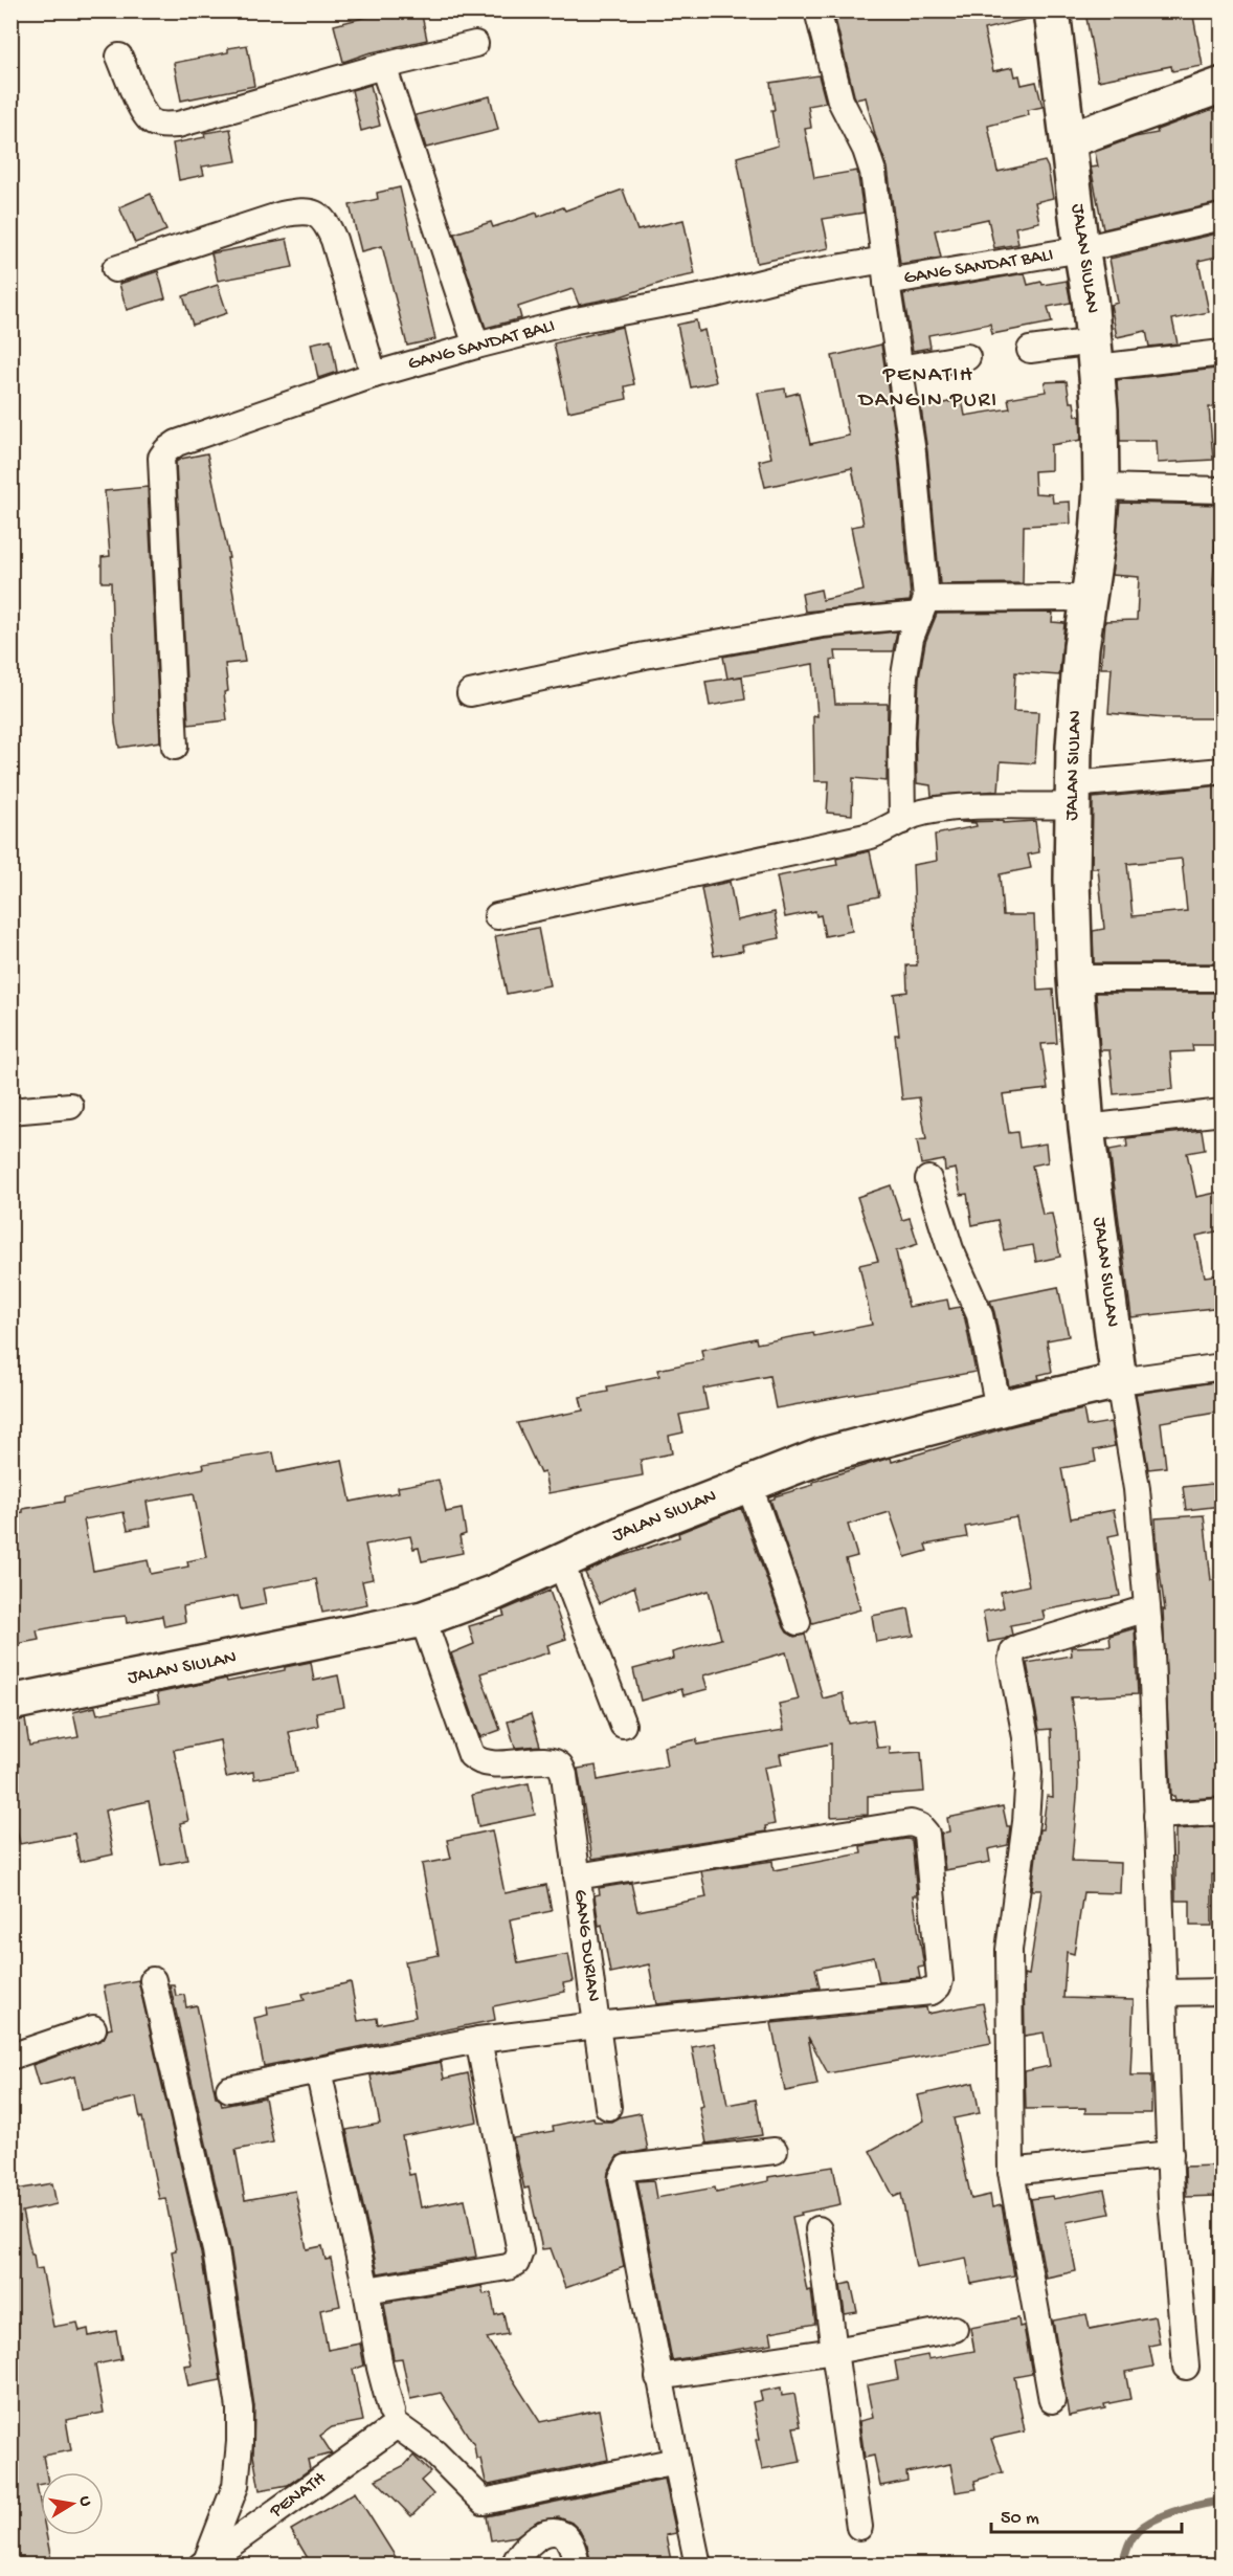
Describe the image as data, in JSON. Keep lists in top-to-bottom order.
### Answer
{
  "streets": {
    "street": [
      "JALAN SIULAN",
      "GANG SANDAT BALI",
      "GANG DURIAN",
      "PENATH"
    ]
  },
  "crossings": [
    ["JALAN SIULAN", "GANG SANDAT BALI"],
    ["JALAN SIULAN", "GANG DURIAN"]
  ],
  "districts": ["PENATIH DANGIN PURI"],
  "scale_bar": "50 m",
  "north": "right"
}
